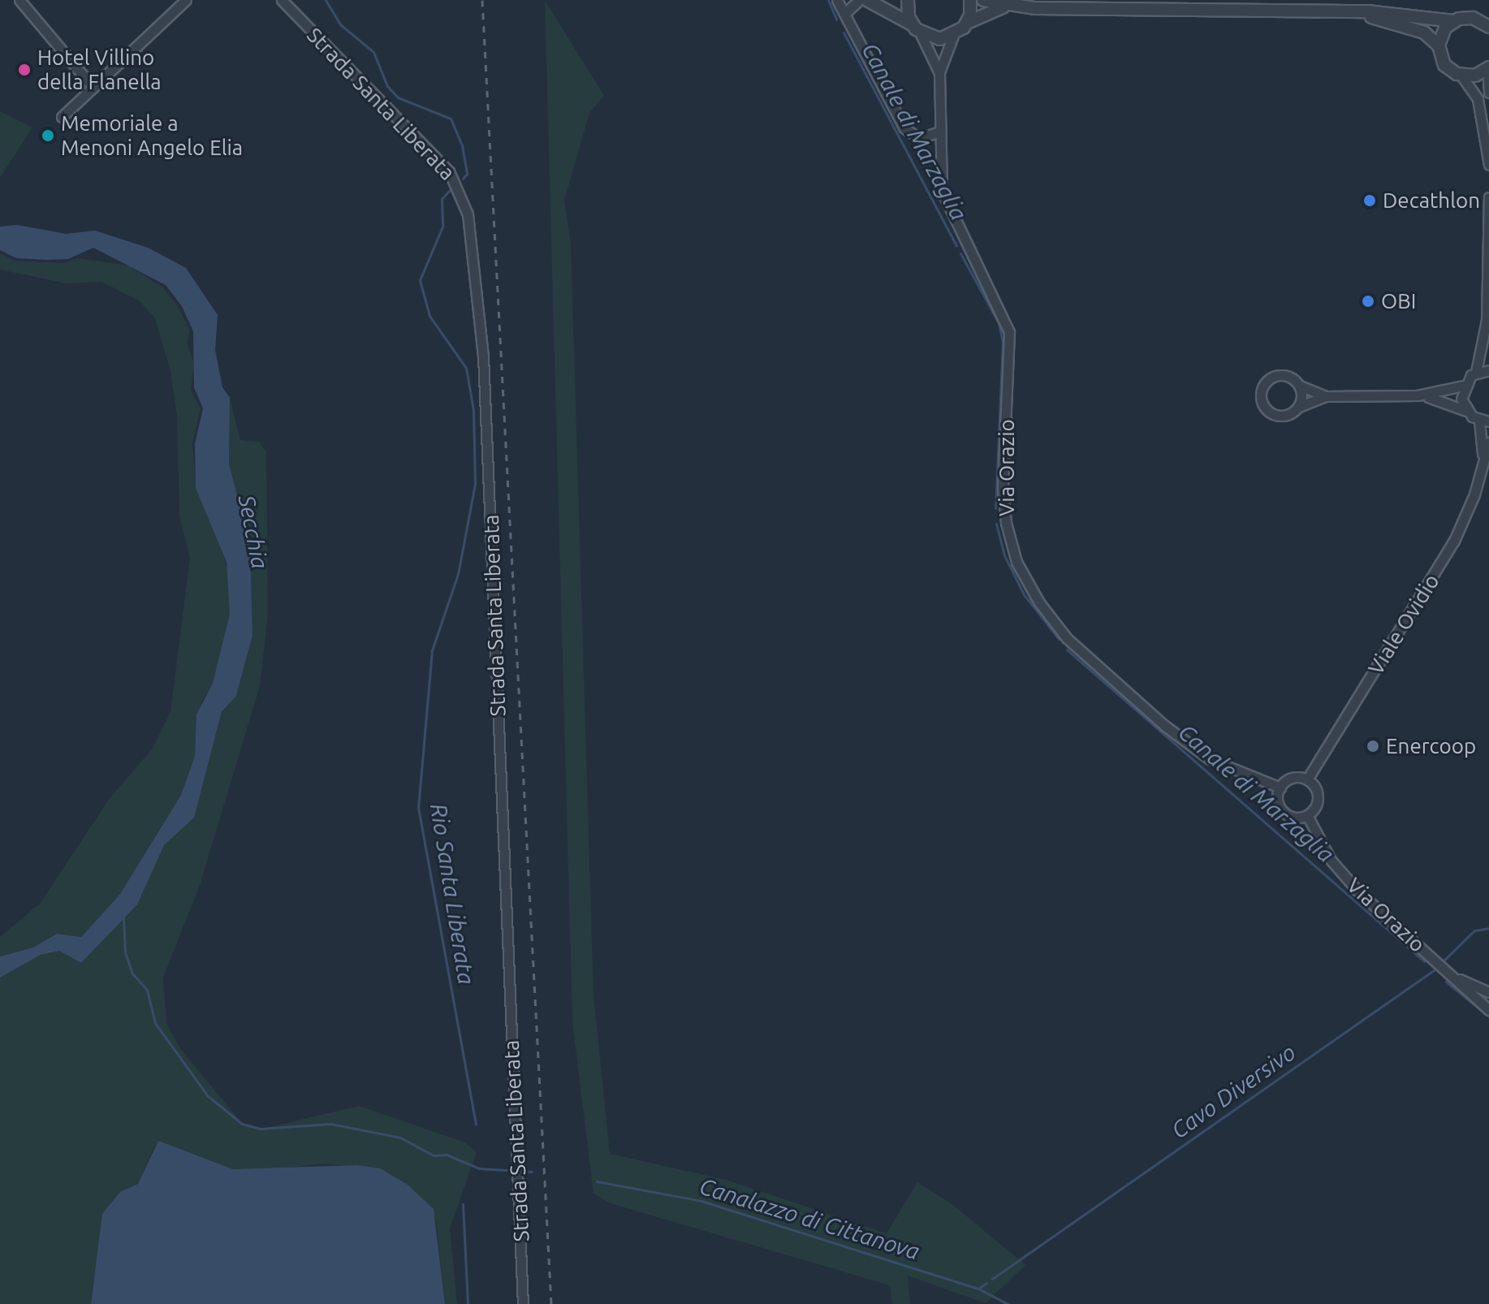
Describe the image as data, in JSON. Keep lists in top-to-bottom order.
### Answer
{
  "streets": {
    "street": ["Strada Santa Liberata", "Via Orazio", "Viale Ovidio"]
  },
  "crossings": [
    ["Via Orazio", "Viale Ovidio"]
  ],
  "water": [
    "Canale di Marzaglia",
    "Secchia",
    "Rio Santa Liberata",
    "Cavo Diversivo",
    "Canalazzo di Cittanova"
  ],
  "places": [
    "Hotel Villino della Flanella",
    "Memoriale a Menoni Angelo Elia",
    "Decathlon",
    "OBI",
    "Enercoop"
  ]
}
